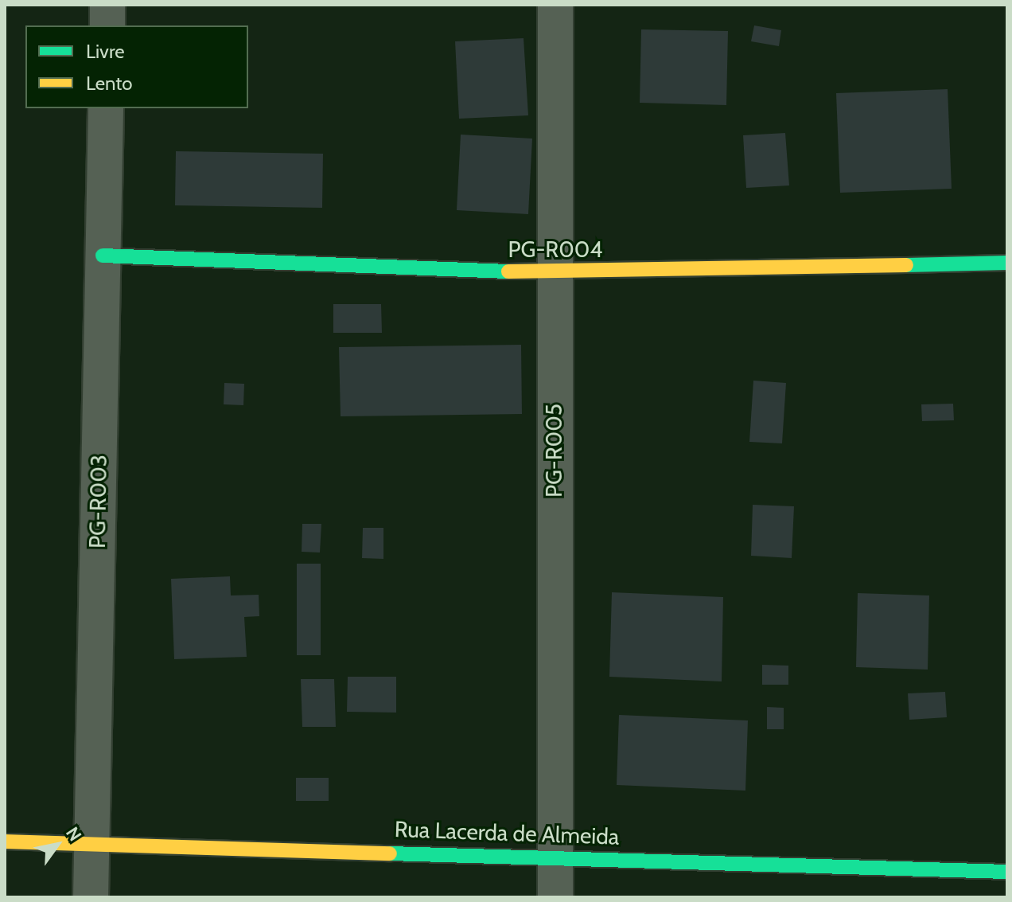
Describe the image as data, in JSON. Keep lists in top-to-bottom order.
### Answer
{
  "streets": {
    "street": [
      "PG-R004",
      "PG-R005",
      "PG-R003",
      "Rua Lacerda de Almeida"
    ]
  },
  "crossings": [
    ["PG-R004", "PG-R005"],
    ["PG-R004", "PG-R003"],
    ["PG-R005", "Rua Lacerda de Almeida"],
    ["PG-R003", "Rua Lacerda de Almeida"]
  ],
  "legend": ["Livre", "Lento"],
  "north": "top right"
}
